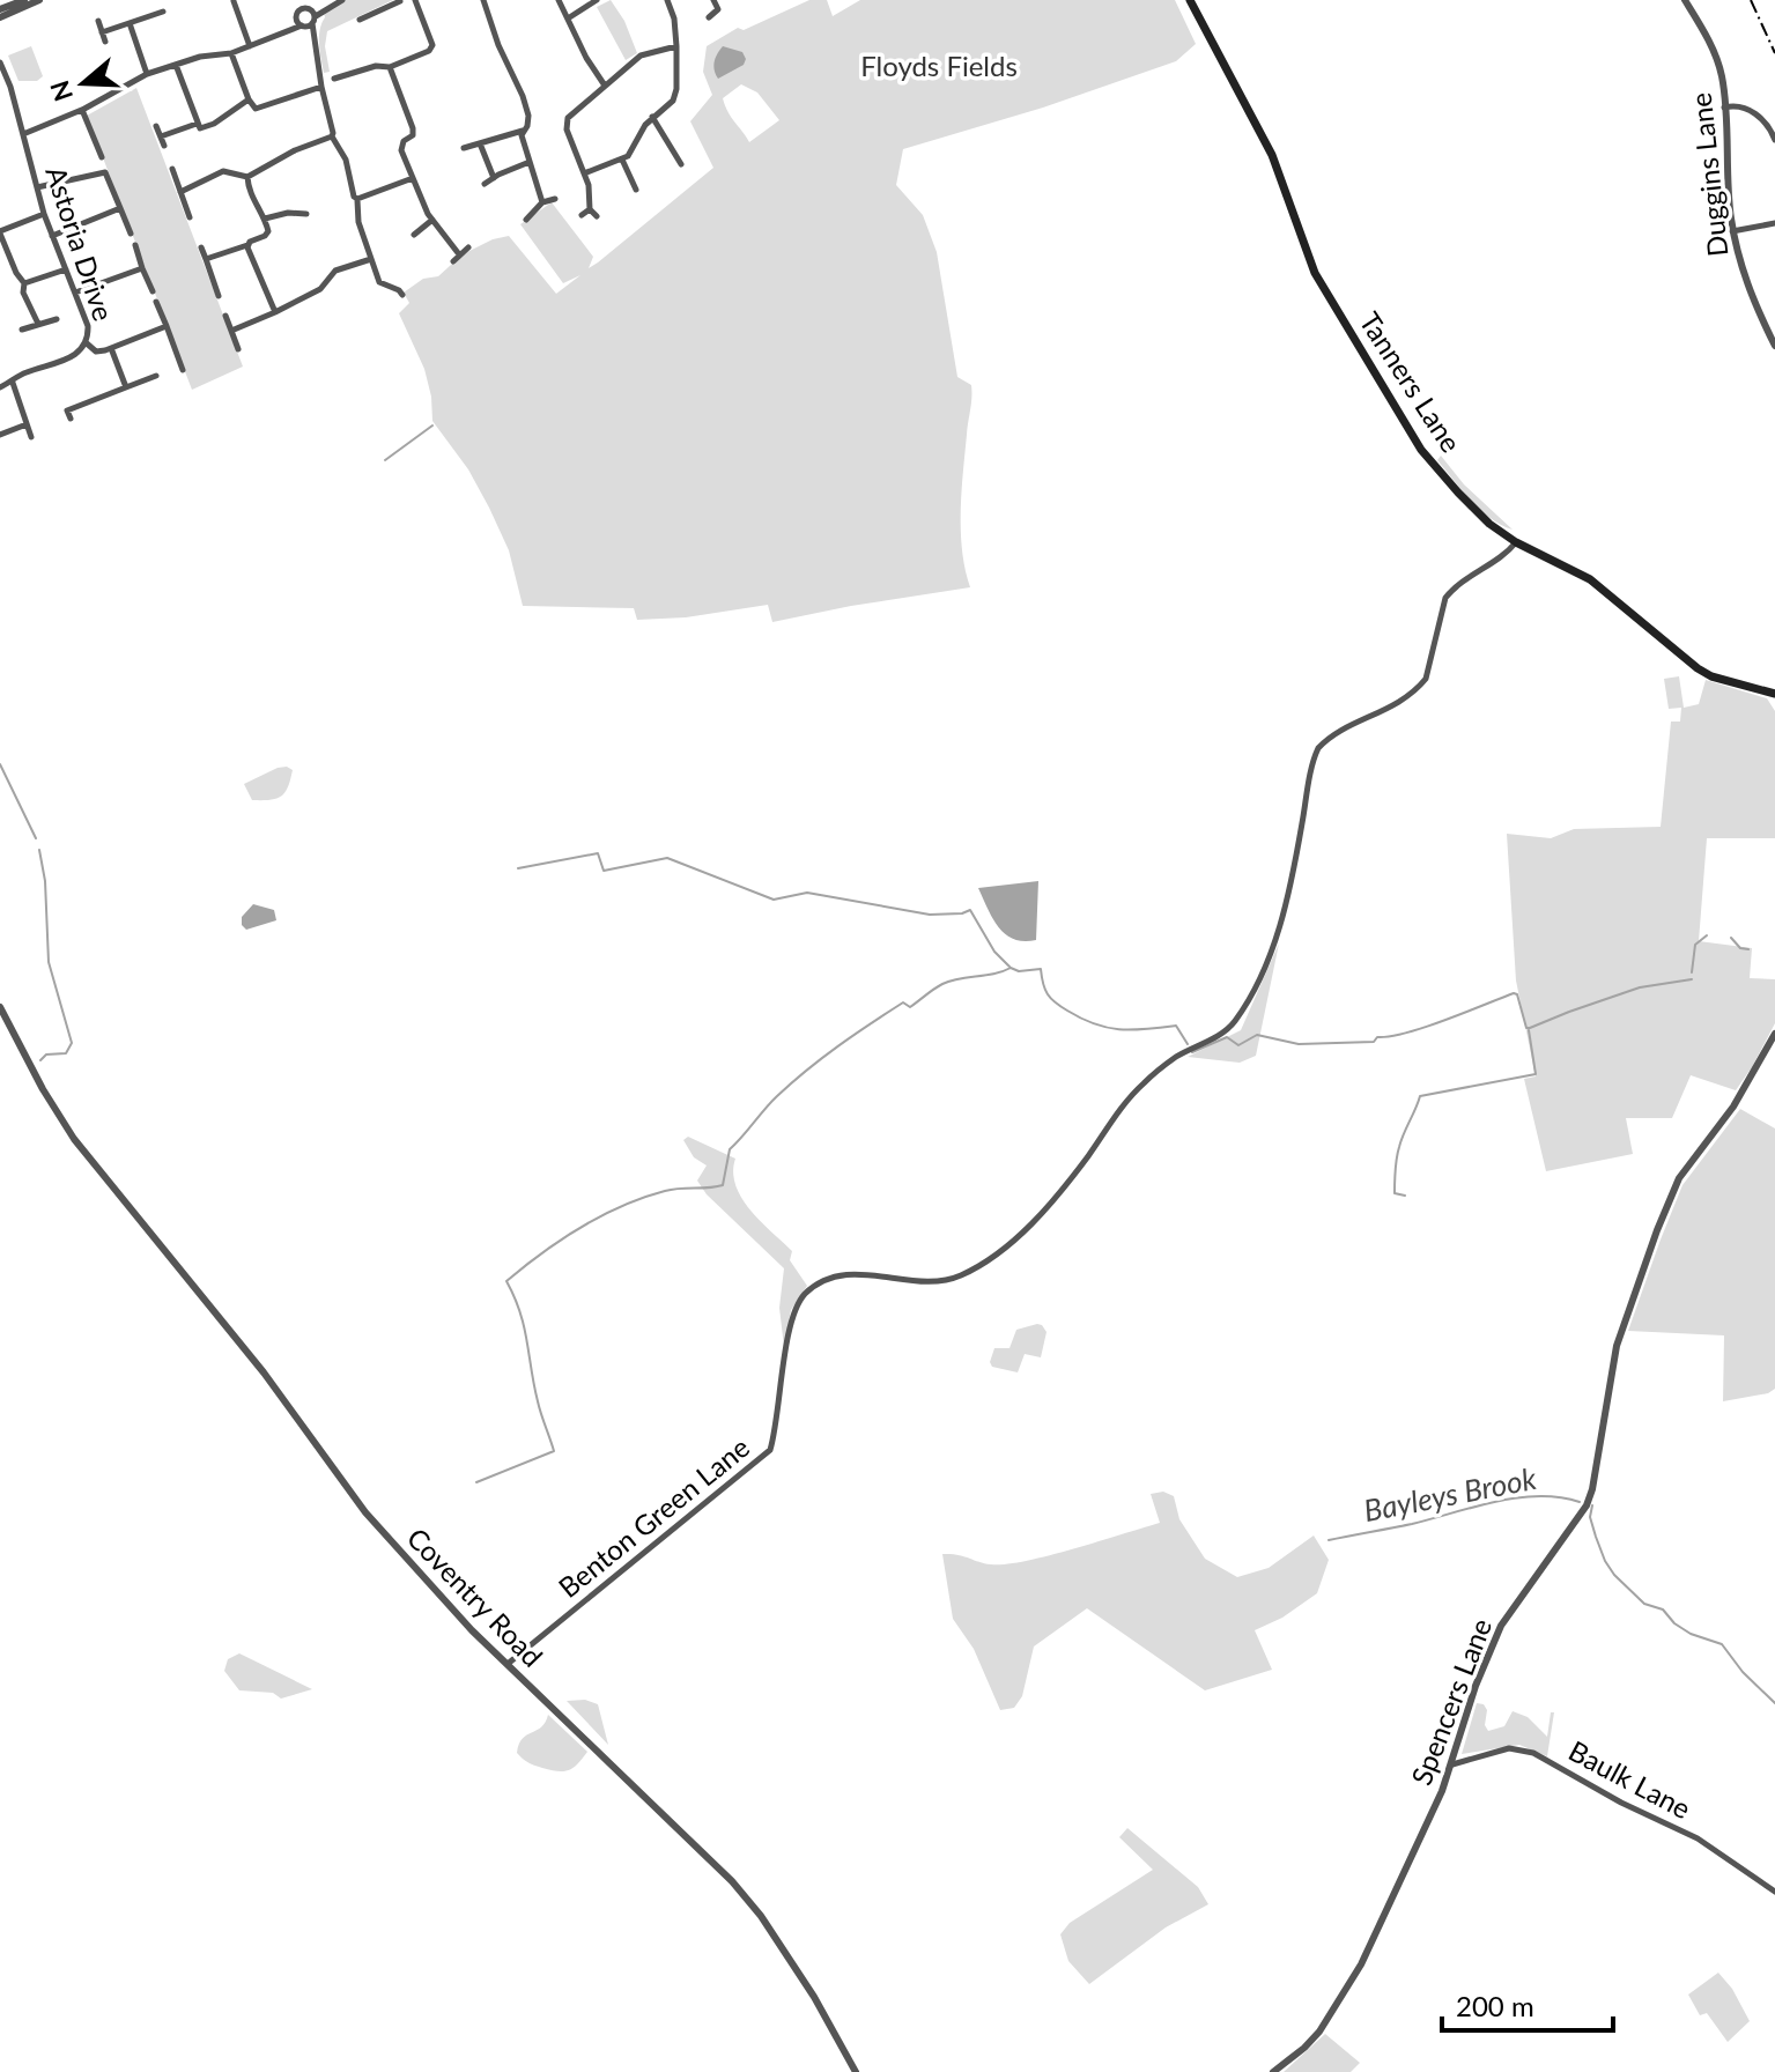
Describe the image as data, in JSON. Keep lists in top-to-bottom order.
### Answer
{
  "streets": {
    "main road": ["Tanners Lane"],
    "street": [
      "Duggins Lane",
      "Astoria Drive",
      "Benton Green Lane",
      "Coventry Road",
      "Spencers Lane",
      "Baulk Lane"
    ]
  },
  "crossings": [
    ["Tanners Lane", "Benton Green Lane"],
    ["Benton Green Lane", "Coventry Road"],
    ["Spencers Lane", "Baulk Lane"]
  ],
  "water": ["Bayleys Brook"],
  "parks": ["Floyds Fields"],
  "scale_bar": "200 m",
  "north": "left"
}
